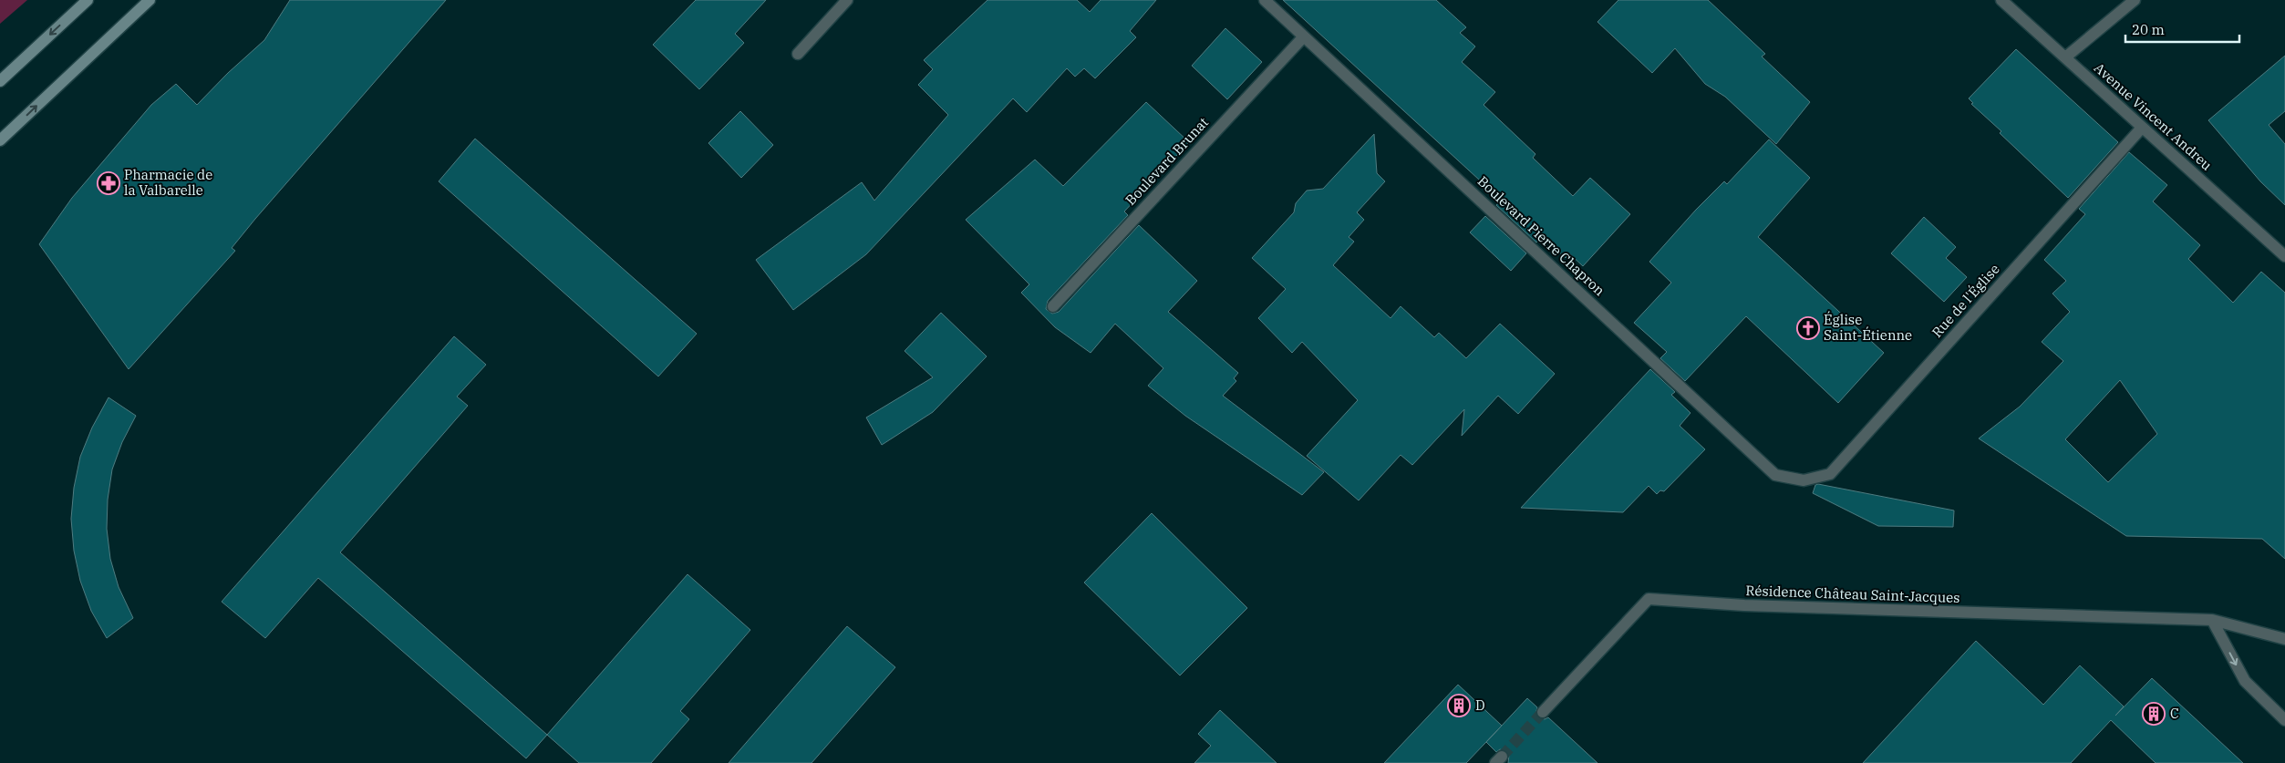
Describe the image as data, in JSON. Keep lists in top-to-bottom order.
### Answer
{
  "streets": {
    "street": [
      "Avenue Vincent Andreu",
      "Boulevard Brunat",
      "Boulevard Pierre Chapron",
      "Rue de l'Église",
      "Résidence Château Saint-Jacques"
    ]
  },
  "crossings": [
    ["Avenue Vincent Andreu", "Rue de l'Église"],
    ["Boulevard Brunat", "Boulevard Pierre Chapron"],
    ["Boulevard Pierre Chapron", "Rue de l'Église"]
  ],
  "places": {
    "pharmacy": ["Pharmacie de la Valbarelle"],
    "church": ["Église Saint-Étienne"],
    "building": ["D", "C"]
  },
  "scale_bar": "20 m"
}
